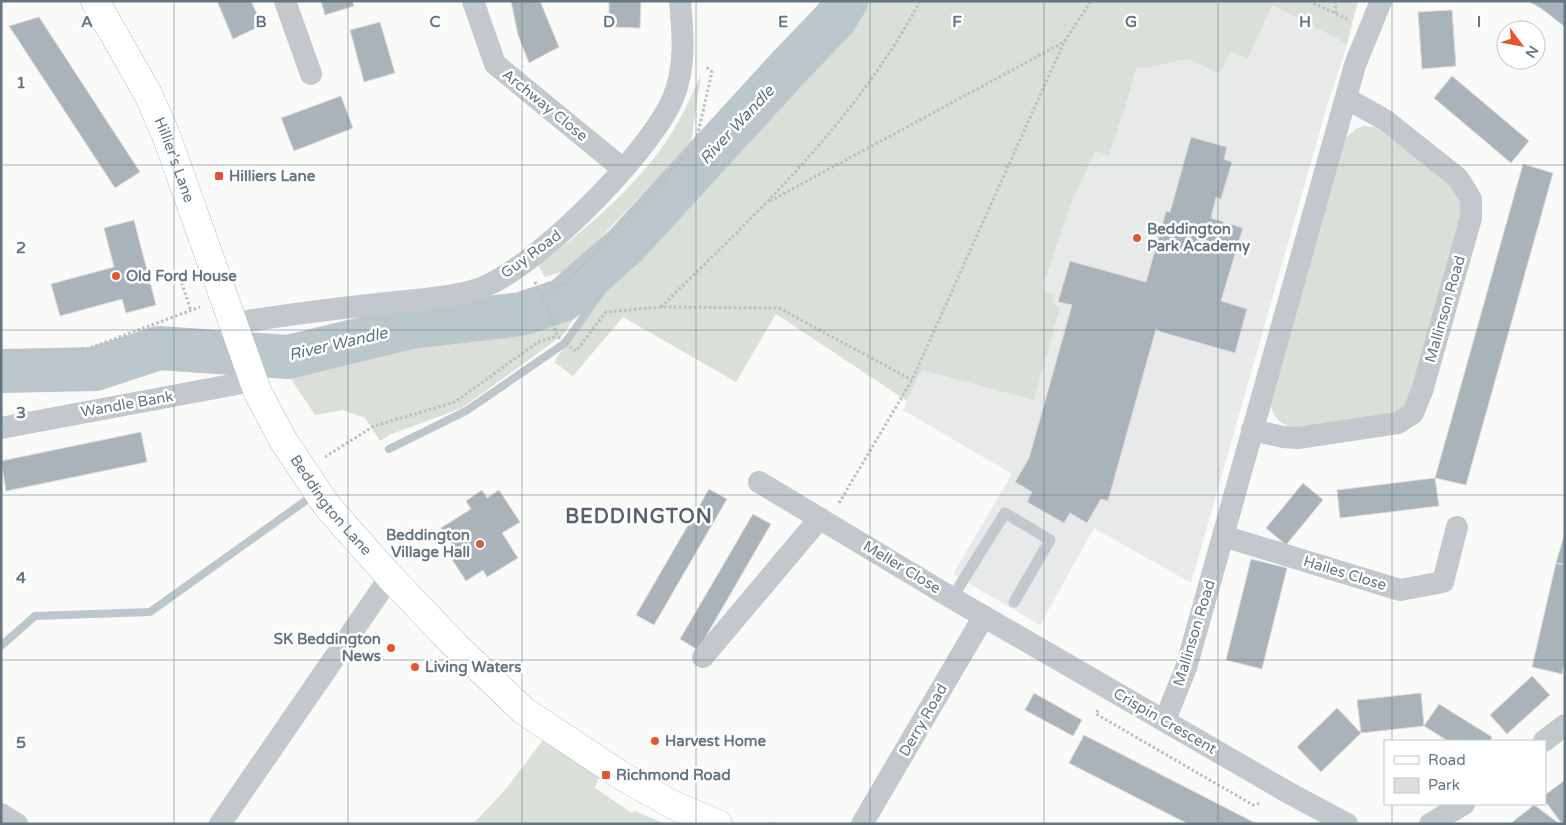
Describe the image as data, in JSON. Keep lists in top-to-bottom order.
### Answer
{
  "streets": {
    "main road": ["Hillier's Lane", "Beddington Lane"],
    "street": [
      "Archway Close",
      "Guy Road",
      "Mallinson Road",
      "Wandle Bank",
      "Meller Close",
      "Hailes Close",
      "Derry Road",
      "Crispin Crescent"
    ]
  },
  "crossings": [
    ["Archway Close", "Guy Road"],
    ["Hillier's Lane", "Guy Road"],
    ["Hillier's Lane", "Beddington Lane"],
    ["Guy Road", "Beddington Lane"],
    ["Mallinson Road", "Hailes Close"],
    ["Mallinson Road", "Crispin Crescent"],
    ["Wandle Bank", "Beddington Lane"],
    ["Meller Close", "Derry Road"],
    ["Meller Close", "Crispin Crescent"],
    ["Derry Road", "Crispin Crescent"]
  ],
  "districts": ["BEDDINGTON"],
  "water": ["River Wandle"],
  "places": {
    "transit": ["Hilliers Lane", "Richmond Road"],
    "other": [
      "Beddington Park Academy",
      "Old Ford House",
      "Beddington Village Hall",
      "SK Beddington News",
      "Living Waters",
      "Harvest Home"
    ]
  },
  "legend": ["Road", "Park"],
  "north": "bottom right",
  "grid": {
    "columns": [
      "A",
      "B",
      "C",
      "D",
      "E",
      "F",
      "G",
      "H",
      "I"
    ],
    "rows": [
      "1",
      "2",
      "3",
      "4",
      "5"
    ]
  }
}
